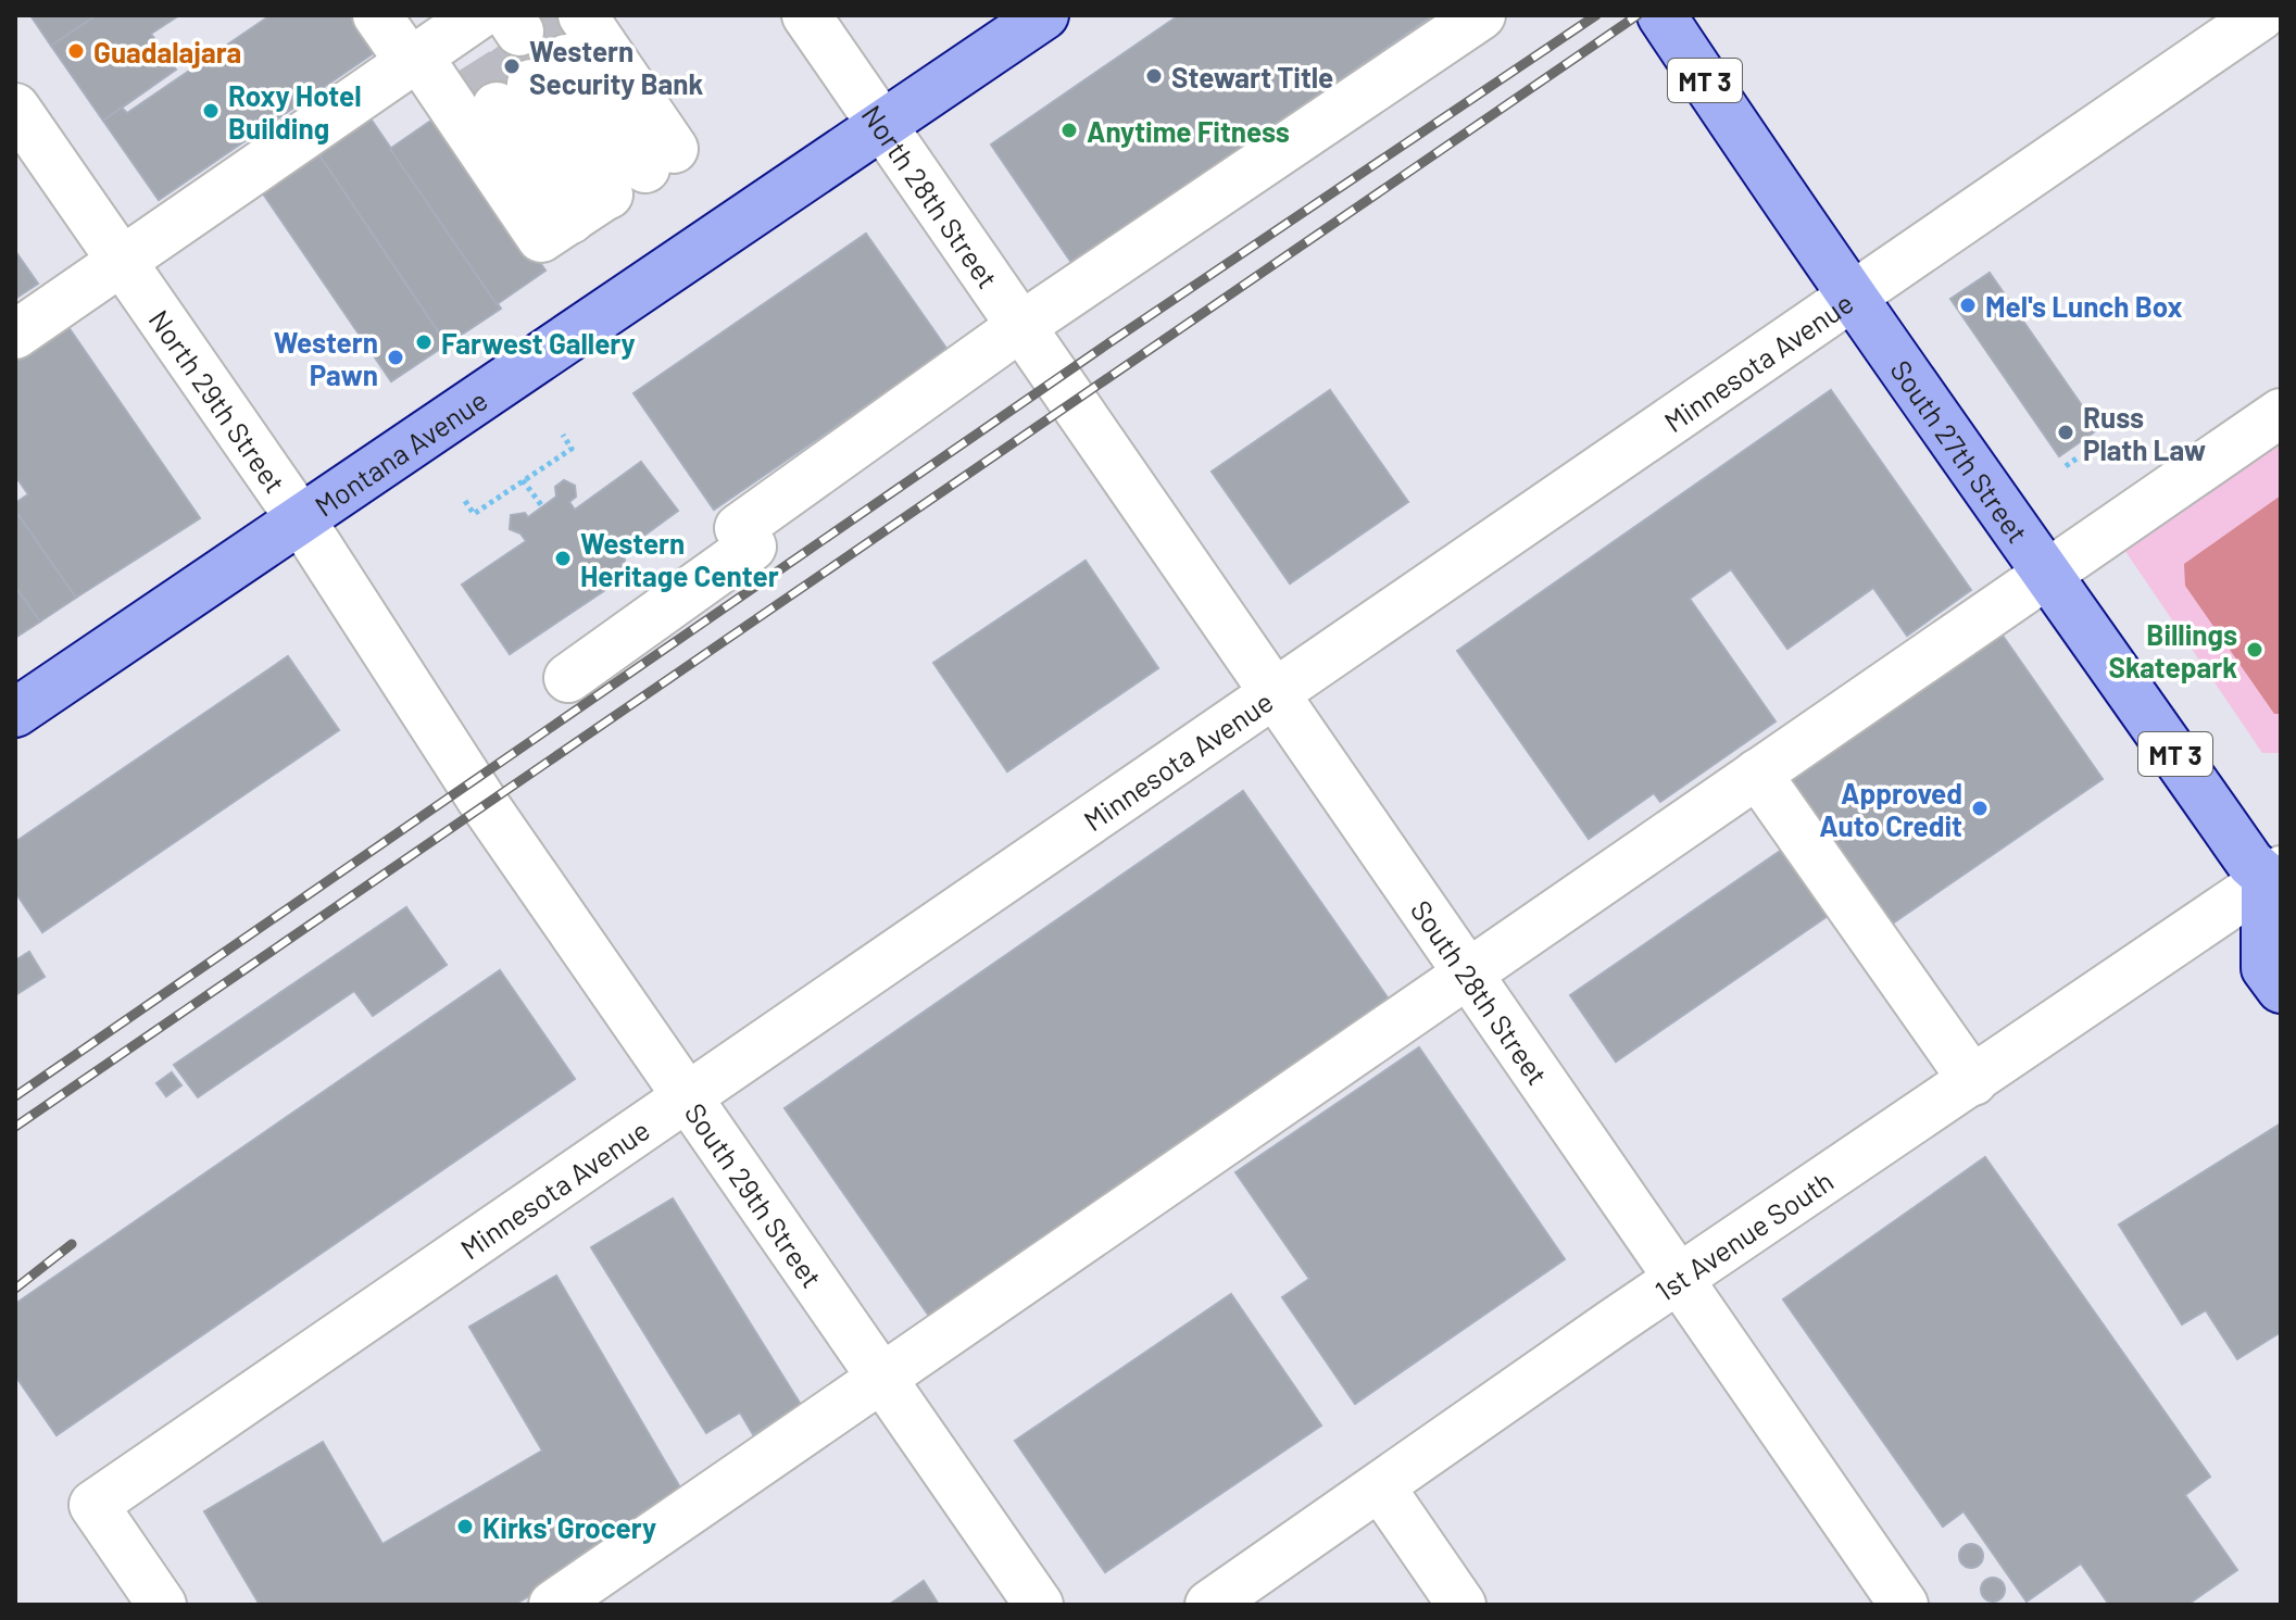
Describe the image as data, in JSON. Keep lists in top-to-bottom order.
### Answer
{
  "streets": {
    "main road": ["MT 3", "South 27th Street", "Montana Avenue"],
    "street": [
      "North 28th Street",
      "Minnesota Avenue",
      "North 29th Street",
      "South 28th Street",
      "South 29th Street",
      "1st Avenue South"
    ]
  },
  "crossings": [
    ["North 28th Street", "Montana Avenue"],
    ["North 28th Street", "South 28th Street"],
    ["Minnesota Avenue", "South 27th Street"],
    ["Minnesota Avenue", "South 28th Street"],
    ["Minnesota Avenue", "South 29th Street"],
    ["North 29th Street", "Montana Avenue"],
    ["North 29th Street", "South 29th Street"],
    ["South 27th Street", "1st Avenue South"],
    ["South 28th Street", "1st Avenue South"]
  ],
  "places": [
    "Guadalajara",
    "Western Security Bank",
    "Stewart Title",
    "Roxy Hotel Building",
    "Anytime Fitness",
    "Mel's Lunch Box",
    "Farwest Gallery",
    "Western Pawn",
    "Russ Plath Law",
    "Western Heritage Center",
    "Billings Skatepark",
    "Approved Auto Credit",
    "Kirks' Grocery"
  ]
}
